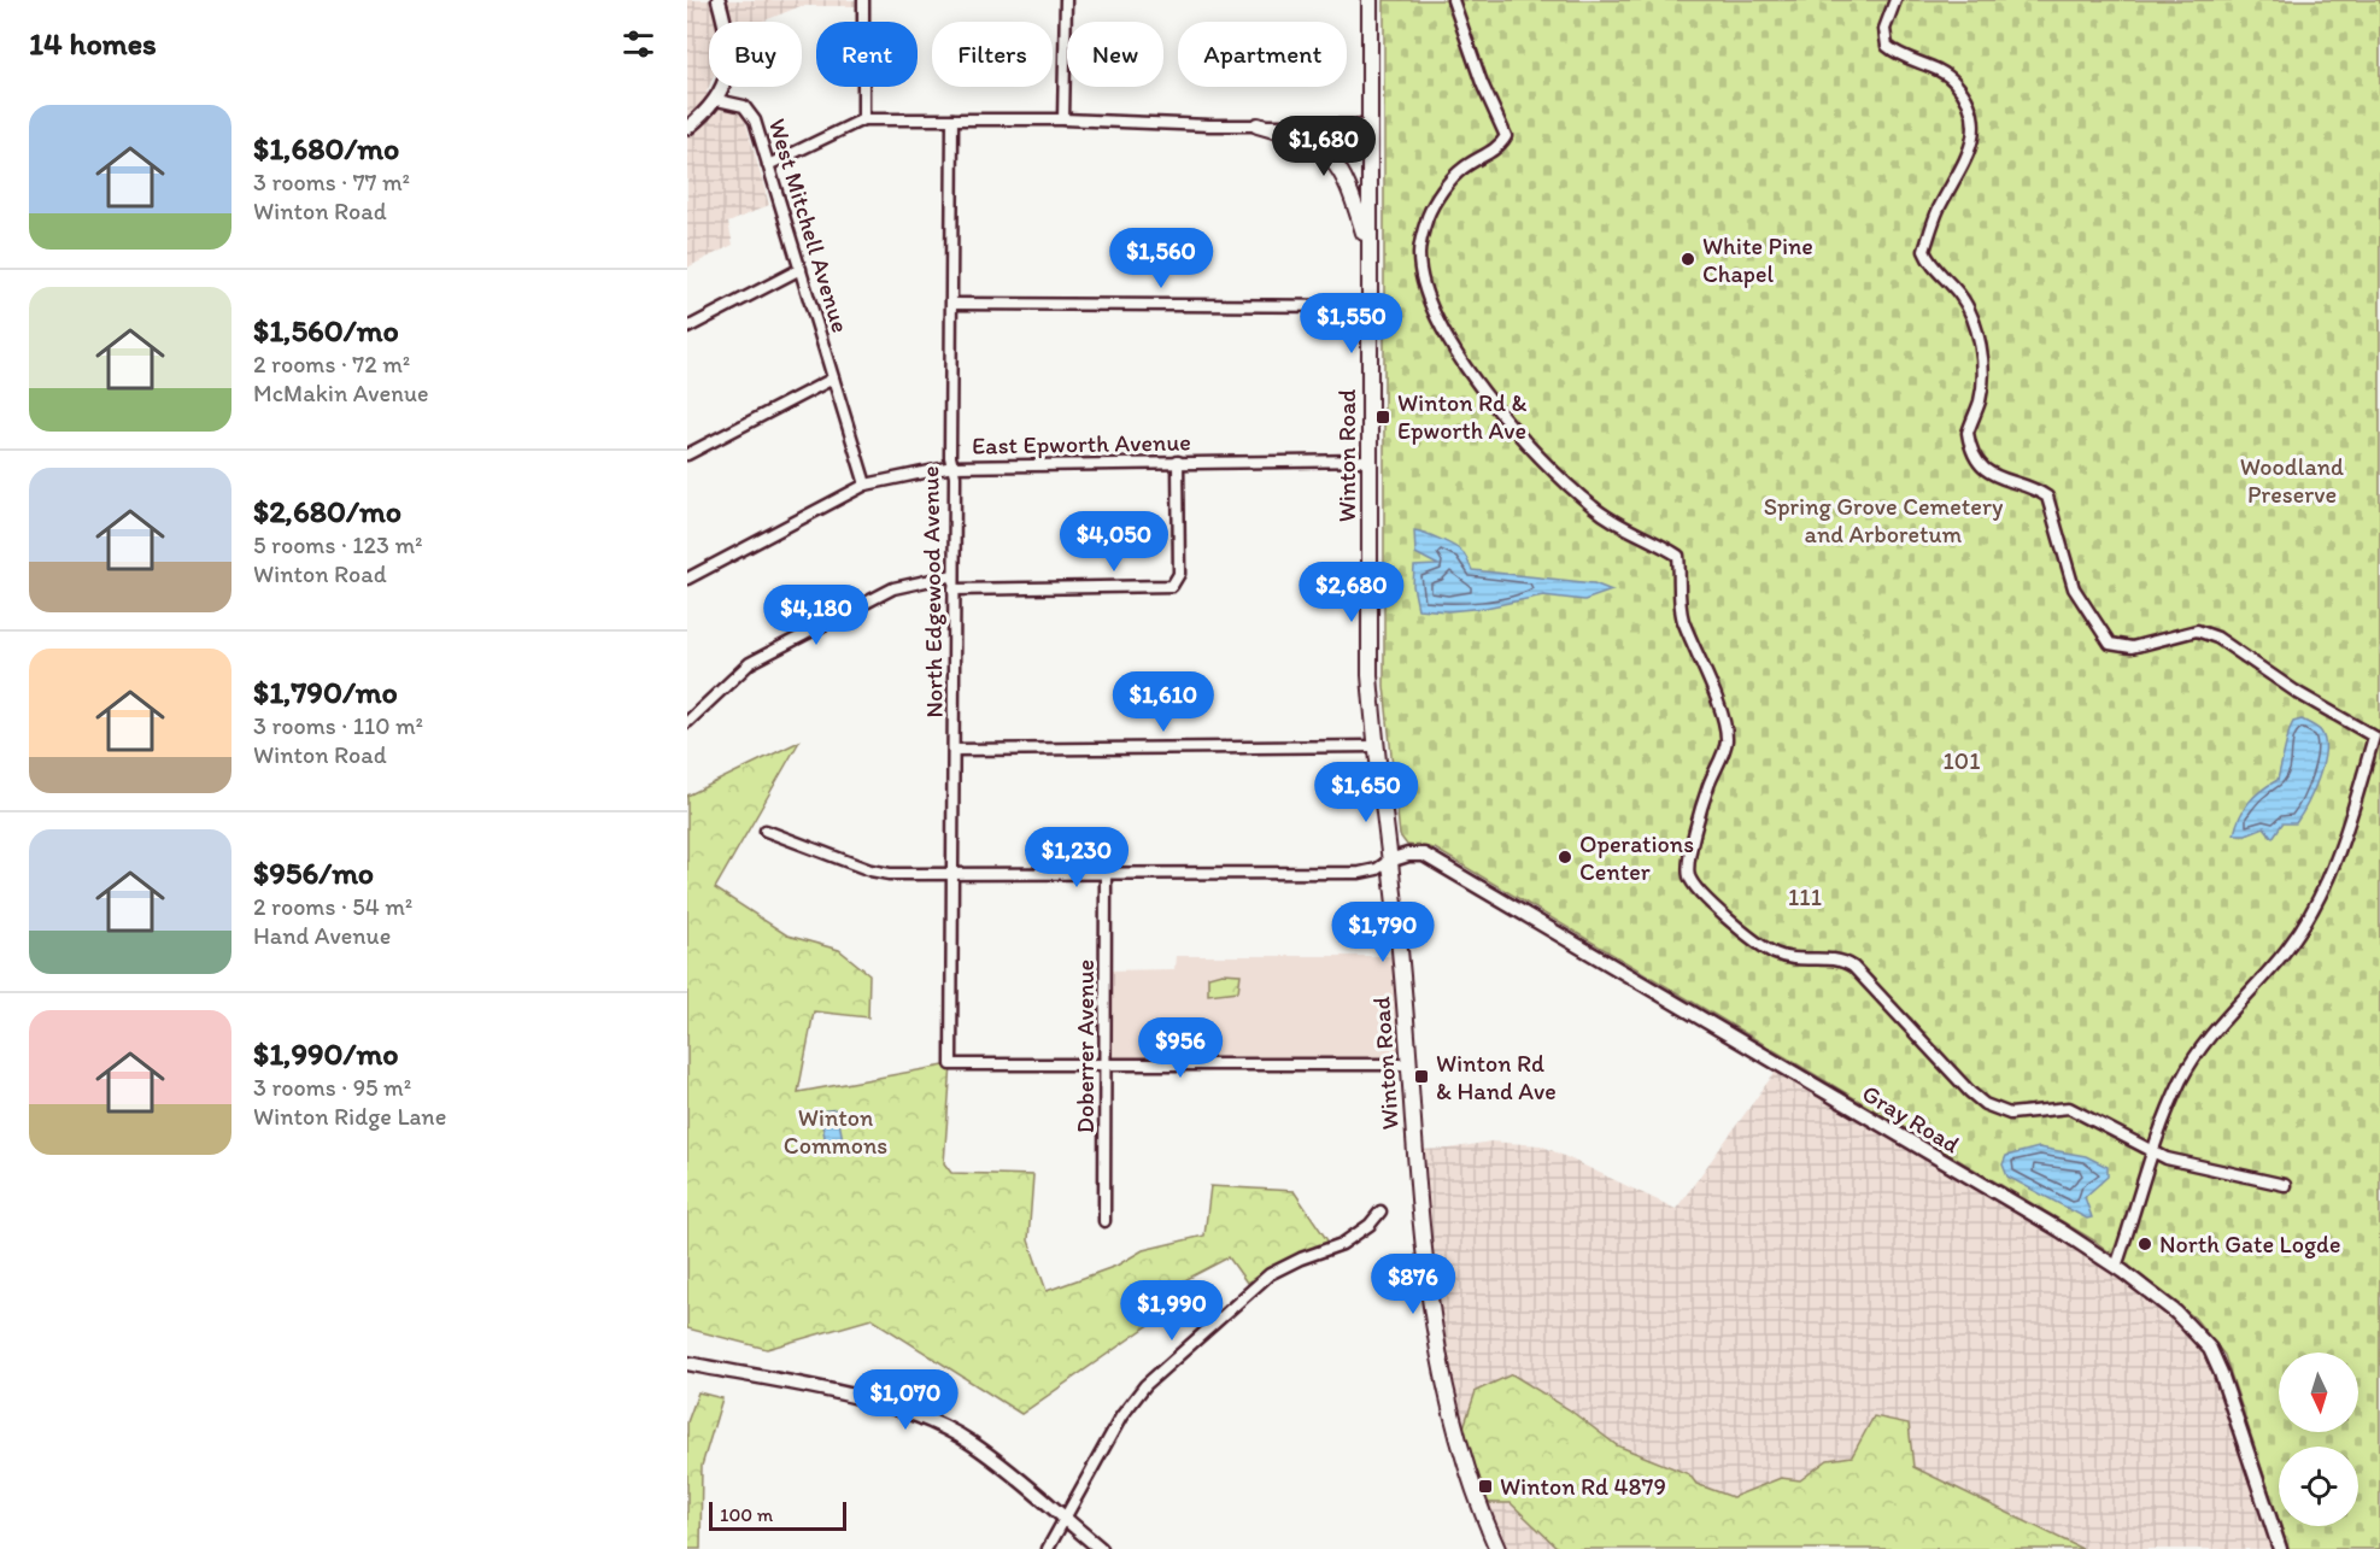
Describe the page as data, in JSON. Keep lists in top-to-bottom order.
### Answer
{
  "streets": {
    "main road": ["Winton Road"],
    "street": [
      "West Mitchell Avenue",
      "East Epworth Avenue",
      "North Edgewood Avenue",
      "Doberrer Avenue",
      "Gray Road"
    ]
  },
  "crossings": [
    ["West Mitchell Avenue", "East Epworth Avenue"],
    ["East Epworth Avenue", "Winton Road"],
    ["East Epworth Avenue", "North Edgewood Avenue"],
    ["Winton Road", "Gray Road"],
    ["North Edgewood Avenue", "Doberrer Avenue"]
  ],
  "parks": [
    "Woodland Preserve",
    "Spring Grove Cemetery and Arboretum",
    "101",
    "111",
    "Winton Commons"
  ],
  "places": {
    "other": ["White Pine Chapel", "Operations Center", "North Gate Logde"],
    "transit": ["Winton Rd & Epworth Ave", "Winton Rd & Hand Ave", "Winton Rd 4879"]
  },
  "scale_bar": "100 m",
  "north": "bottom",
  "page": {
    "heading": "14 homes",
    "chip": [
      "Buy",
      "Rent",
      "Filters",
      "New",
      "Apartment"
    ],
    "list": [
      {
        "name": "$1,680/mo",
        "note": "3 rooms · 77 m² · Winton Road"
      },
      {
        "name": "$1,560/mo",
        "note": "2 rooms · 72 m² · McMakin Avenue"
      },
      {
        "name": "$2,680/mo",
        "note": "5 rooms · 123 m² · Winton Road"
      },
      {
        "name": "$1,790/mo",
        "note": "3 rooms · 110 m² · Winton Road"
      },
      {
        "name": "$956/mo",
        "note": "2 rooms · 54 m² · Hand Avenue"
      },
      {
        "name": "$1,990/mo",
        "note": "3 rooms · 95 m² · Winton Ridge Lane"
      }
    ],
    "price": [
      "$1,680",
      "$1,560",
      "$1,550",
      "$4,050",
      "$2,680",
      "$4,180",
      "$1,610",
      "$1,650",
      "$1,230",
      "$1,790",
      "$956",
      "$876",
      "$1,990",
      "$1,070"
    ],
    "scale": "100 m"
  }
}
